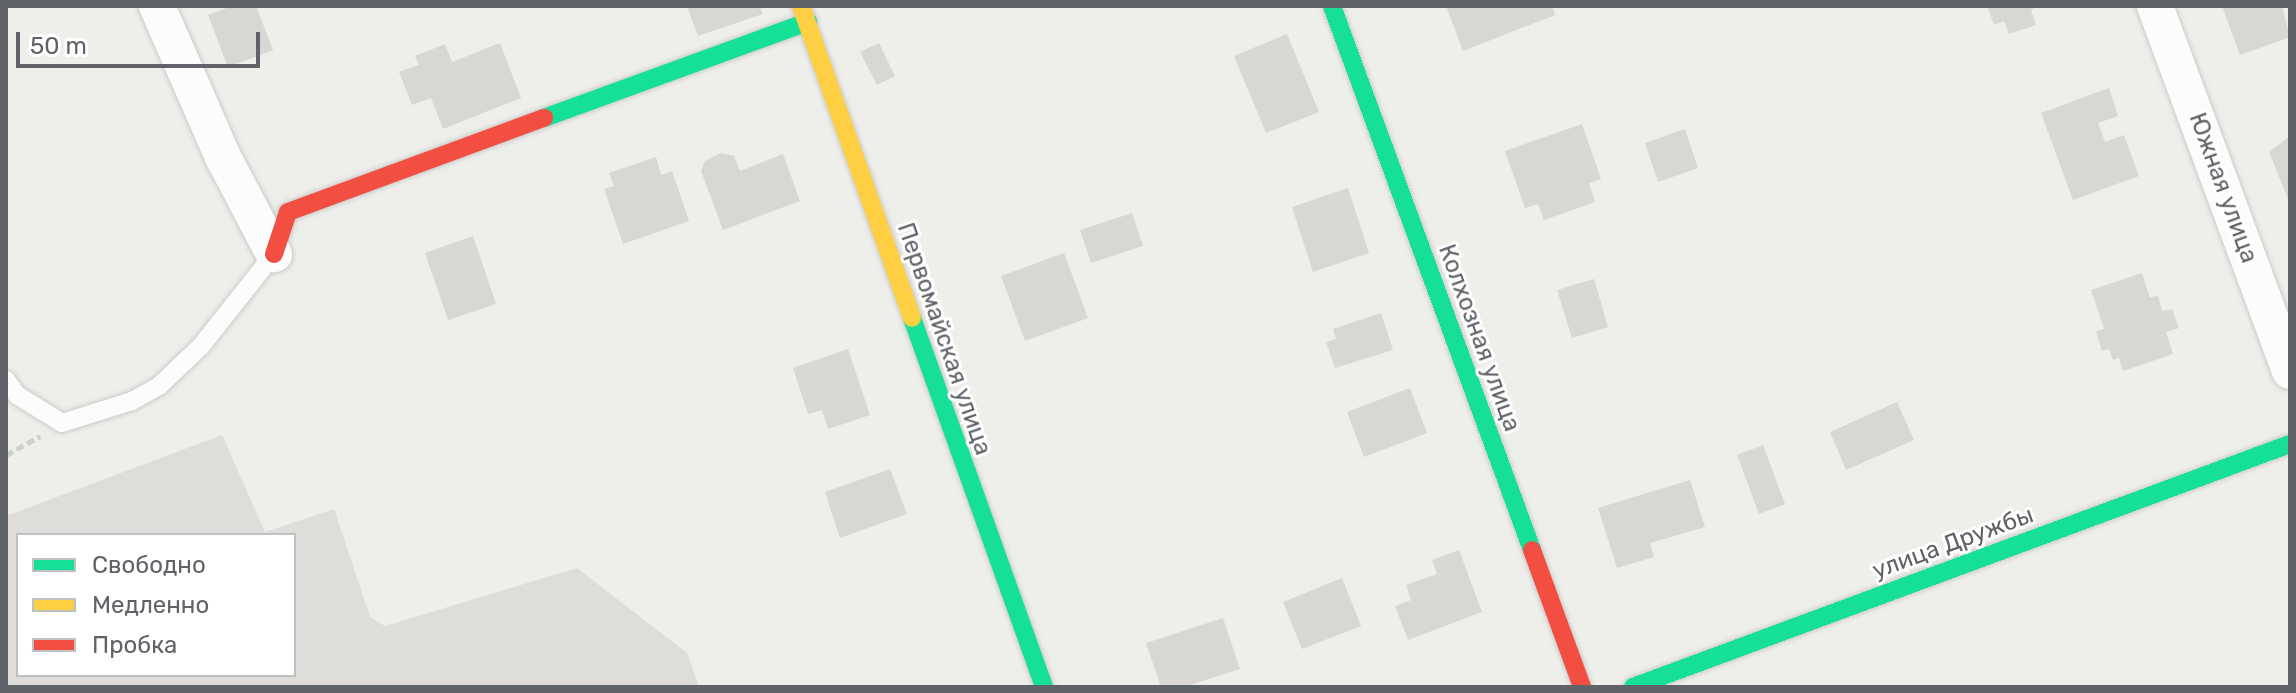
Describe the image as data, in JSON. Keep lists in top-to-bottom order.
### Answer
{
  "streets": {
    "street": [
      "Южная улица",
      "Колхозная улица",
      "Первомайская улица",
      "улица Дружбы"
    ]
  },
  "legend": ["Свободно", "Медленно", "Пробка"],
  "scale_bar": "50 m"
}
